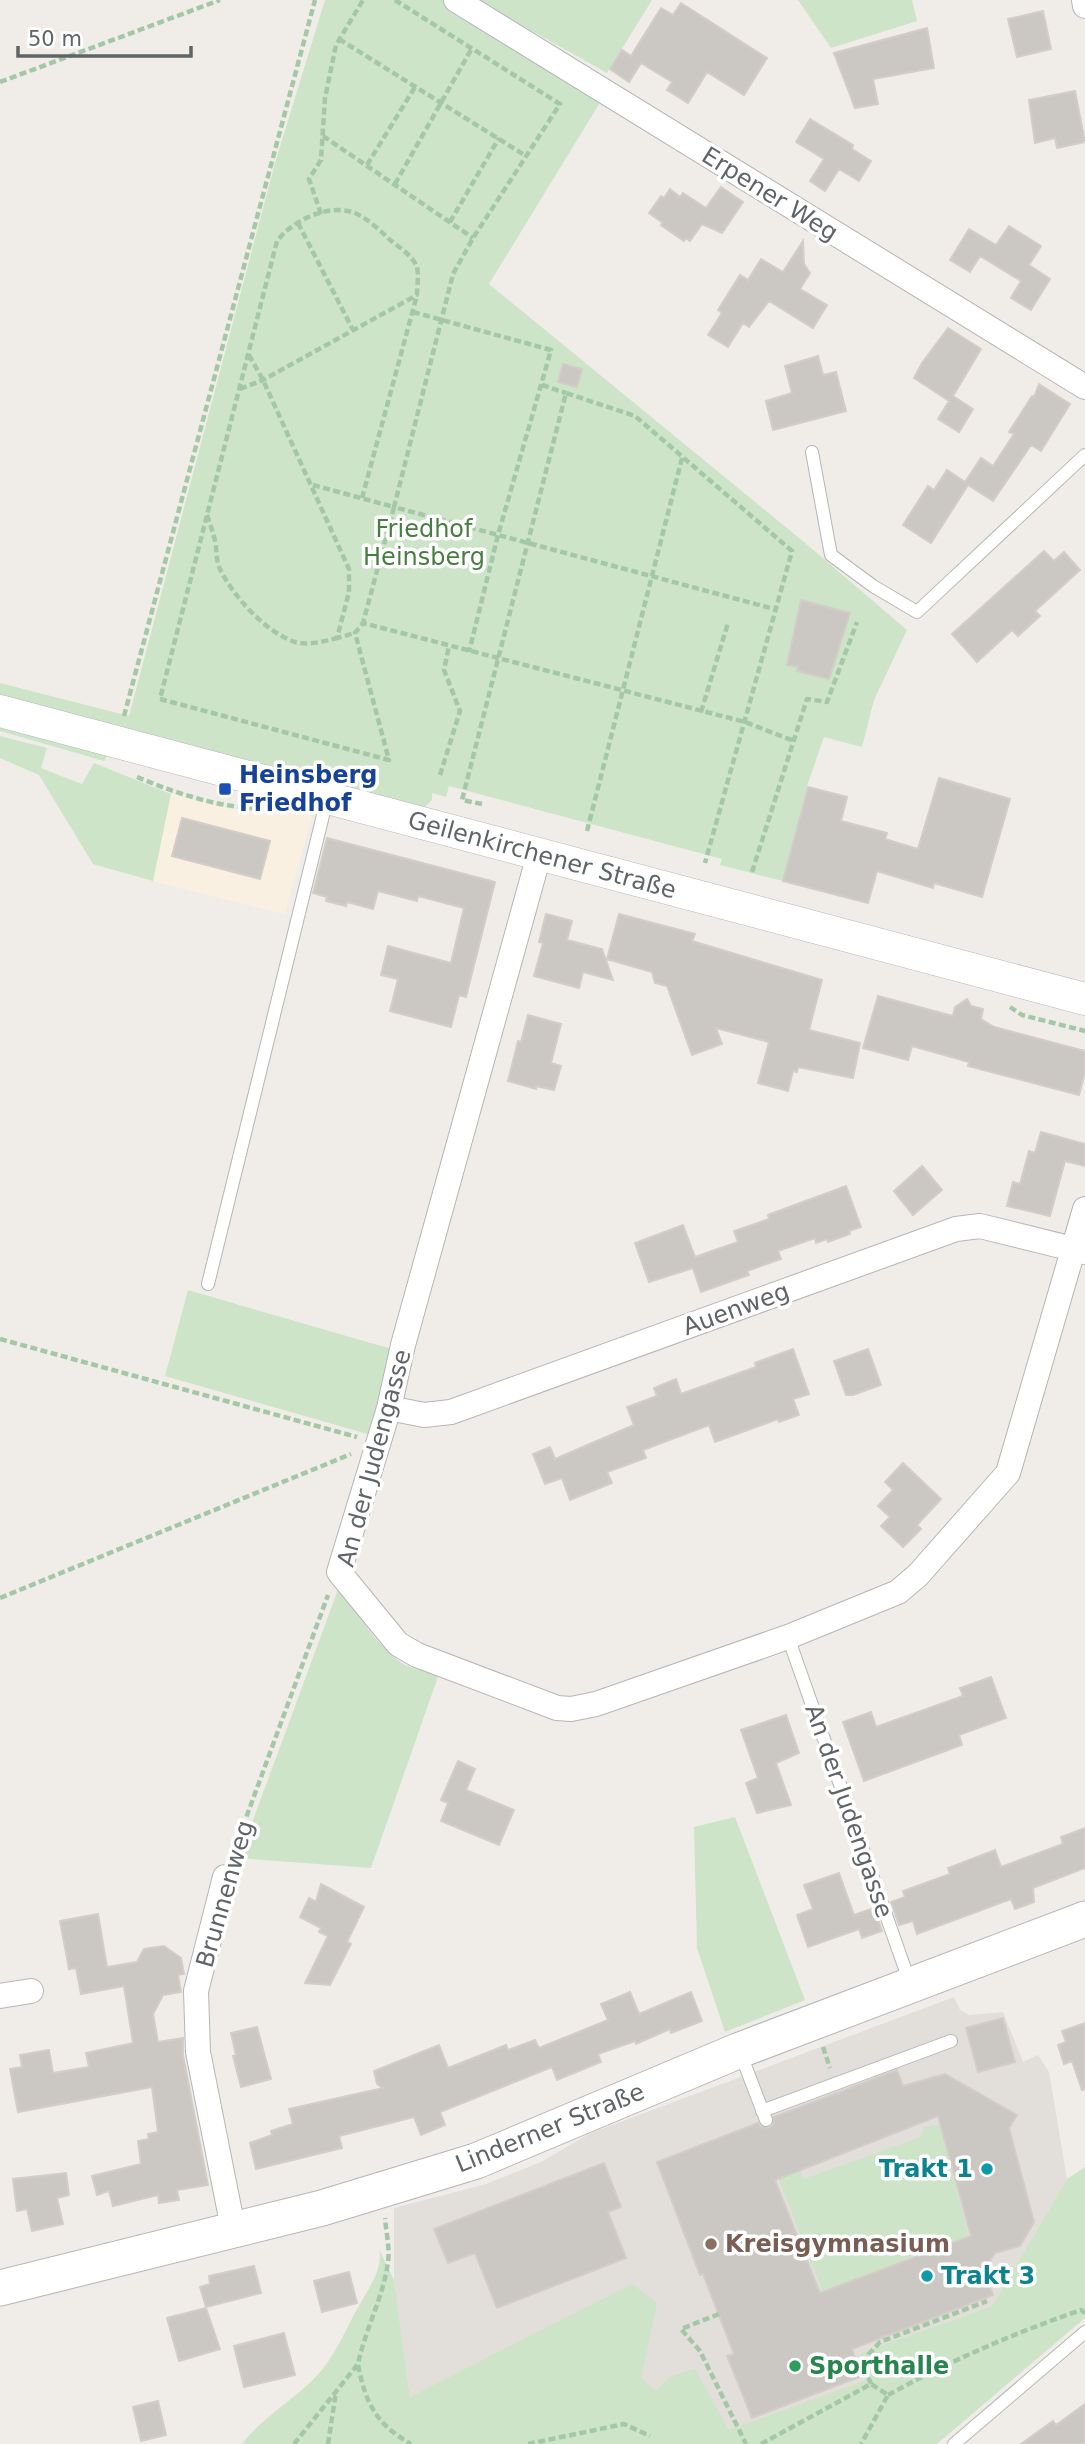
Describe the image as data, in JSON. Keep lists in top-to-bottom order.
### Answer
{
  "streets": {
    "main road": ["Linderner Straße"],
    "street": [
      "Erpener Weg",
      "Geilenkirchener Straße",
      "Auenweg",
      "An der Judengasse",
      "Brunnenweg"
    ]
  },
  "crossings": [
    ["Geilenkirchener Straße", "An der Judengasse"],
    ["Auenweg", "An der Judengasse"],
    ["An der Judengasse", "Brunnenweg"],
    ["An der Judengasse", "Linderner Straße"],
    ["Brunnenweg", "Linderner Straße"]
  ],
  "parks": ["Friedhof Heinsberg"],
  "places": {
    "transit": ["Heinsberg Friedhof"],
    "other": [
      "Trakt 1",
      "Kreisgymnasium",
      "Trakt 3",
      "Sporthalle"
    ]
  },
  "scale_bar": "50 m"
}
